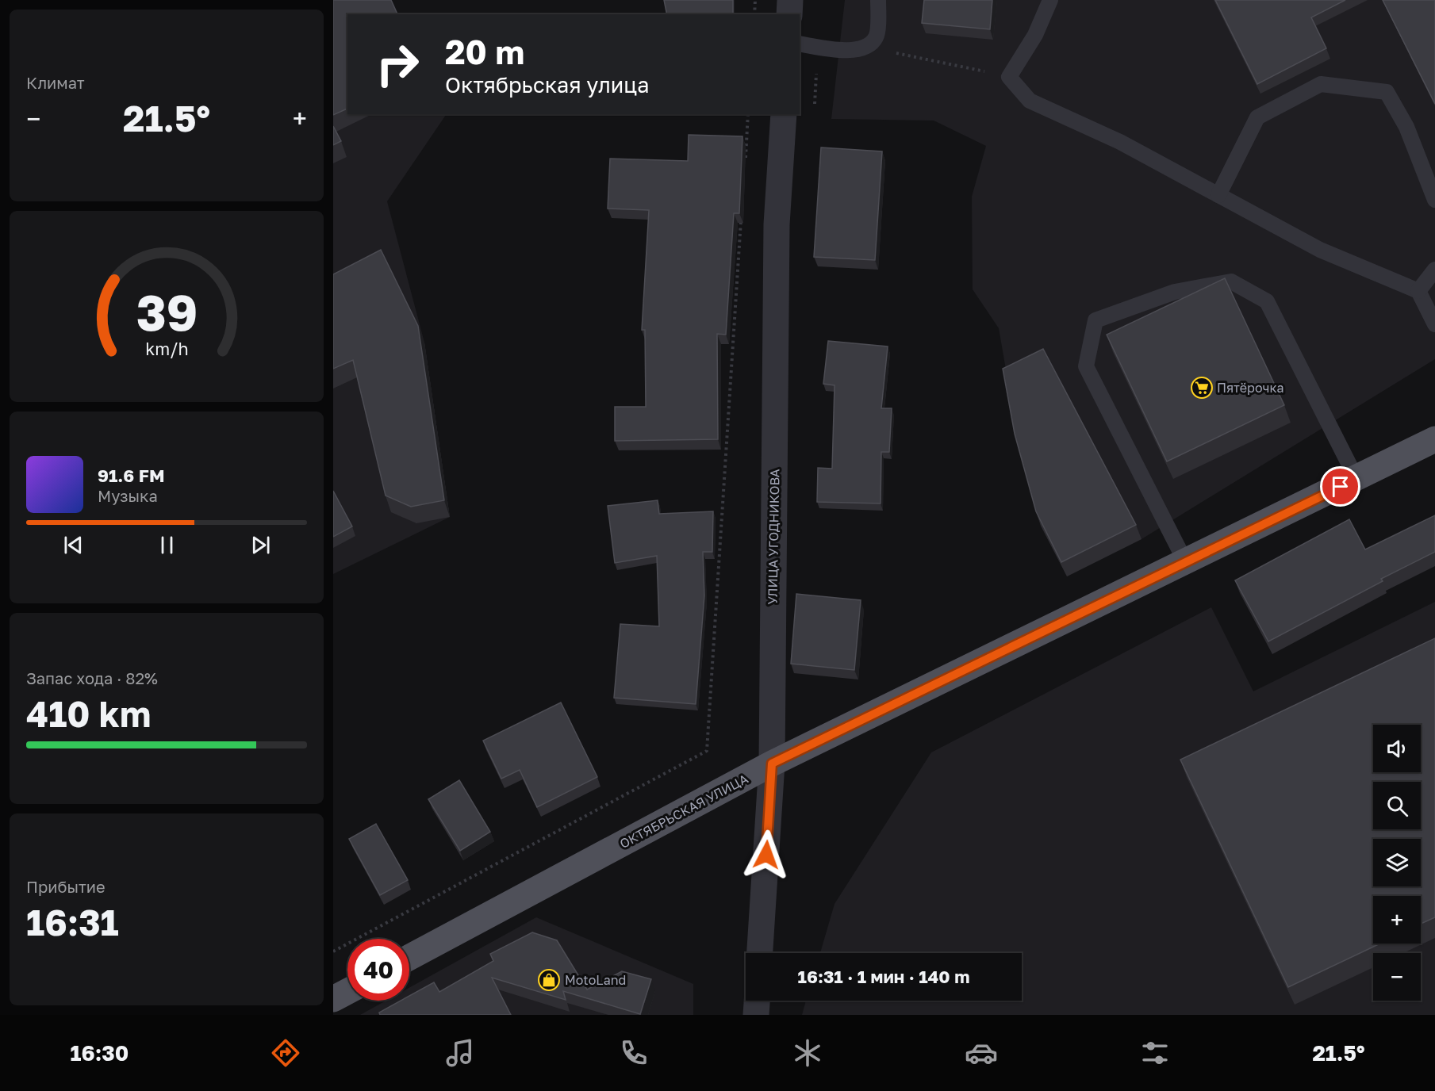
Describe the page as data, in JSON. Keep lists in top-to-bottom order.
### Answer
{
  "streets": {
    "main road": ["ОКТЯБРЬСКАЯ УЛИЦА"],
    "street": ["УЛИЦА УГОДНИКОВА"]
  },
  "crossings": [
    ["УЛИЦА УГОДНИКОВА", "ОКТЯБРЬСКАЯ УЛИЦА"]
  ],
  "places": {
    "supermarket": ["Пятёрочка"],
    "shop": ["MotoLand"]
  },
  "page": {
    "tile": [
      "Климат",
      ["Запас хода · 82%", "410 km"],
      ["Прибытие", "16:31"]
    ],
    "turn": ["20 m", "Октябрьская улица"],
    "heat": ["−", "21.5°", "+"],
    "song": ["91.6 FM", "Музыка"],
    "map_buttons": ["+", "−"],
    "limit": "40",
    "trip": "16:31 · 1 мин · 140 m",
    "tabs": ["16:30", "21.5°"],
    "gauge": ["39", "km/h"]
  }
}
